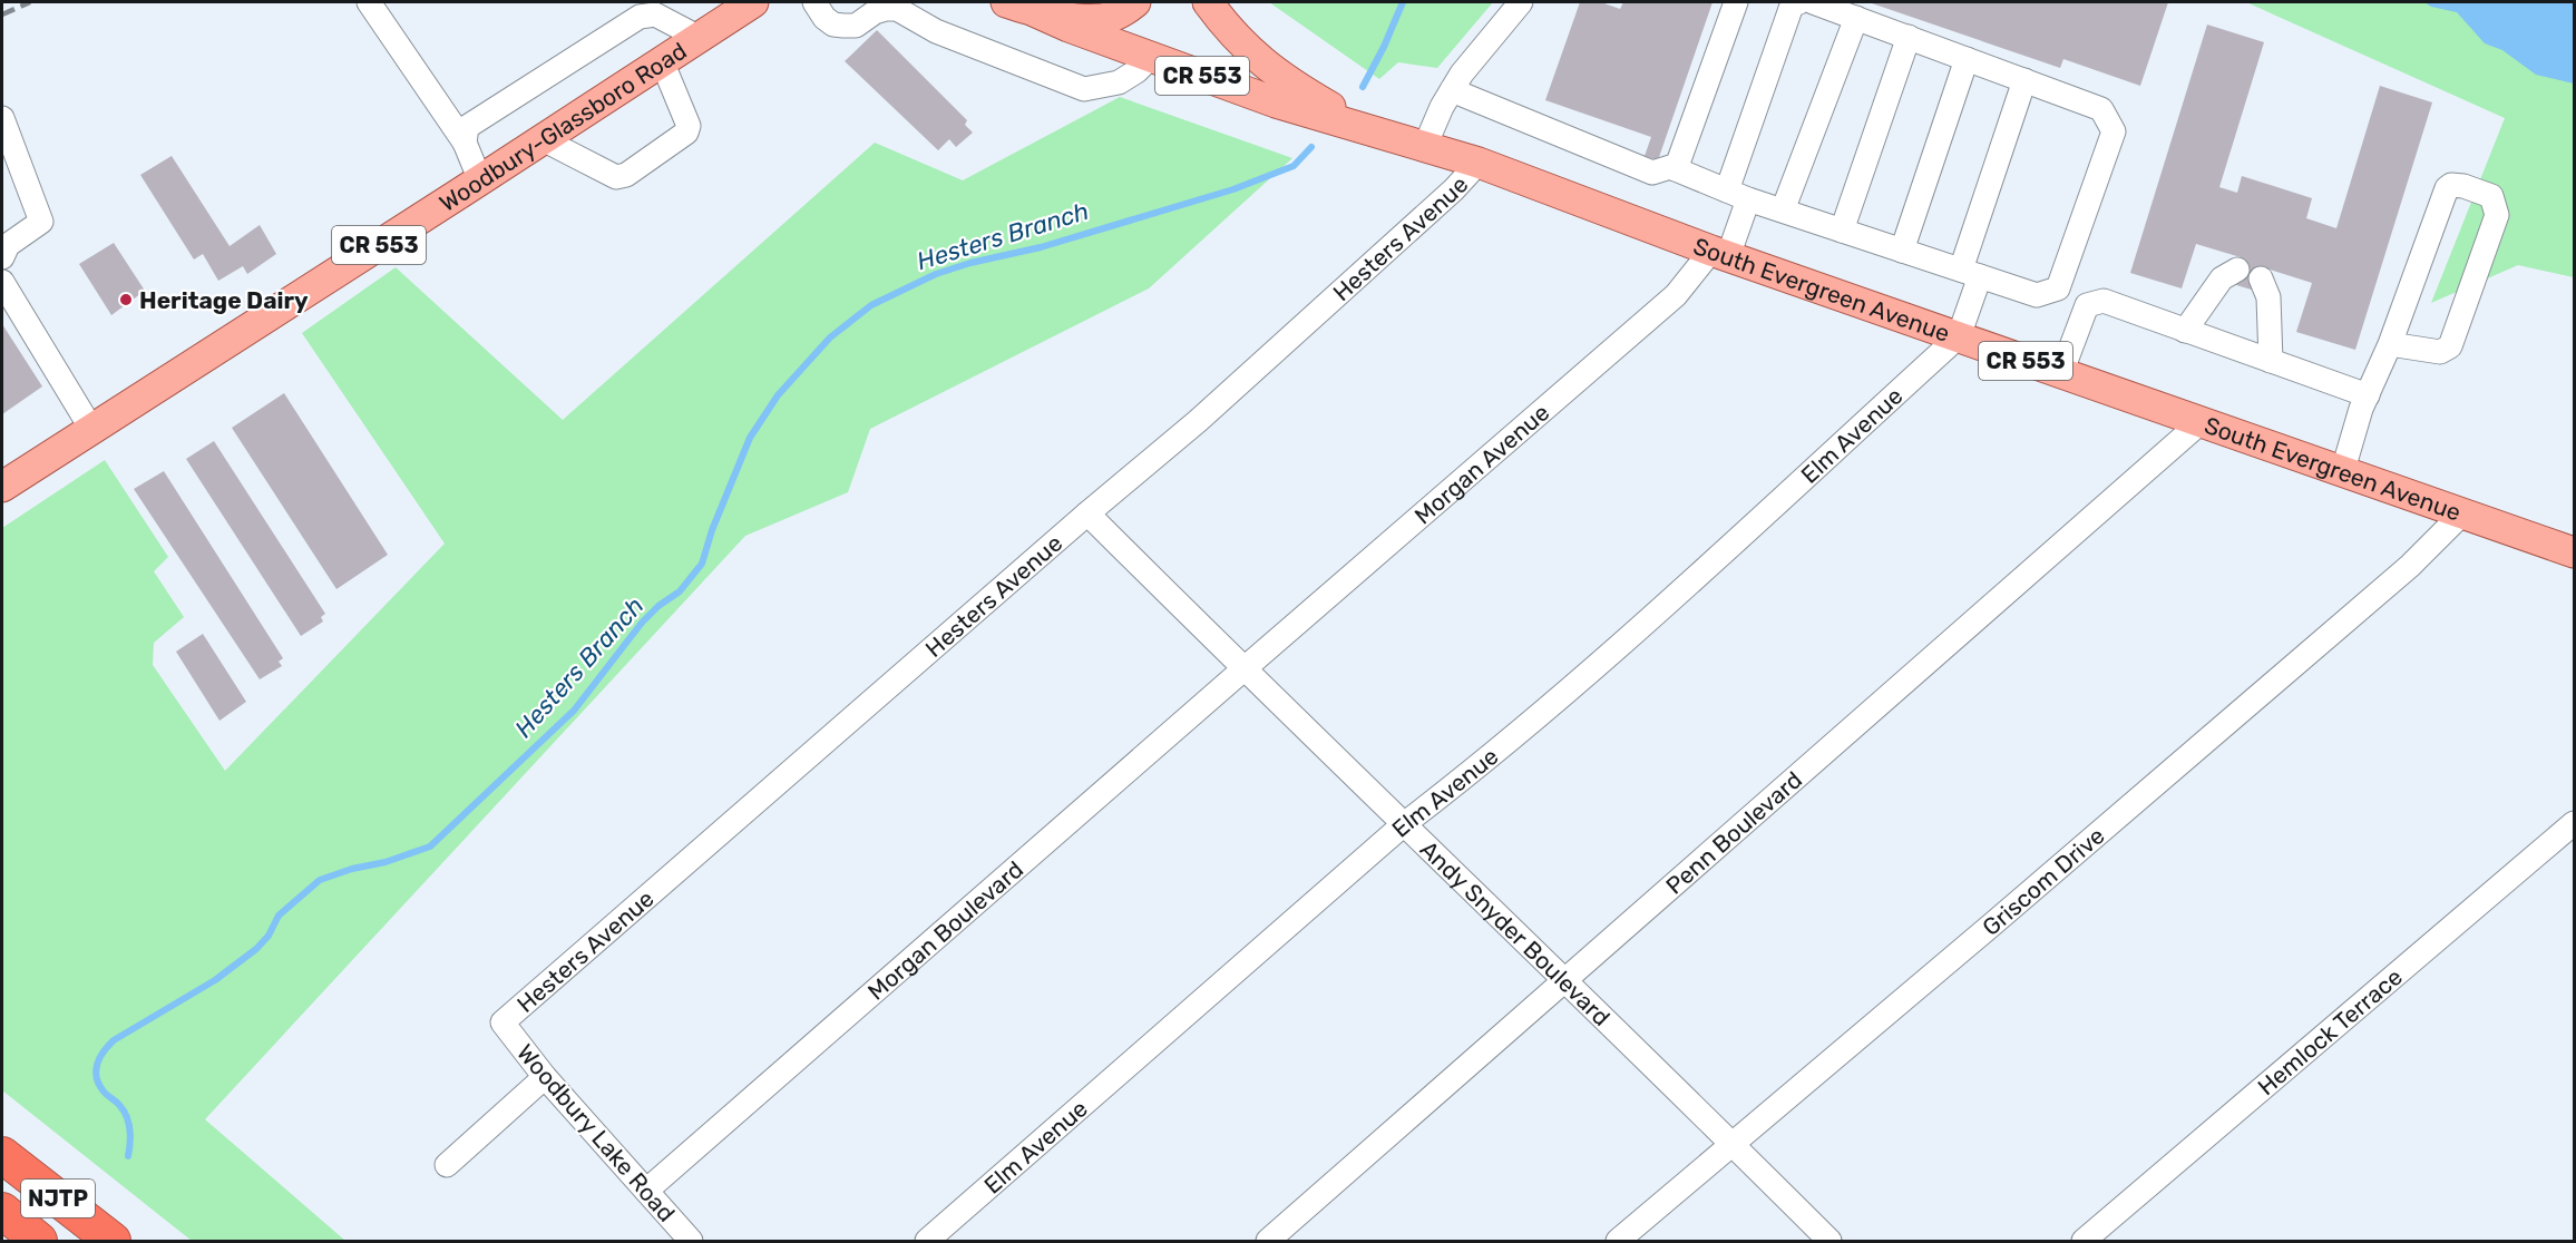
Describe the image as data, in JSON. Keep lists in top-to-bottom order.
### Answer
{
  "streets": {
    "highway": ["NJTP"],
    "main road": ["CR 553", "Woodbury-Glassboro Road", "South Evergreen Avenue"],
    "street": [
      "Hesters Avenue",
      "Elm Avenue",
      "Morgan Avenue",
      "Penn Boulevard",
      "Griscom Drive",
      "Morgan Boulevard",
      "Andy Snyder Boulevard",
      "Hemlock Terrace",
      "Woodbury Lake Road"
    ]
  },
  "crossings": [
    ["Hesters Avenue", "South Evergreen Avenue"],
    ["Hesters Avenue", "Andy Snyder Boulevard"],
    ["Hesters Avenue", "Woodbury Lake Road"],
    ["South Evergreen Avenue", "Elm Avenue"],
    ["South Evergreen Avenue", "Morgan Avenue"],
    ["South Evergreen Avenue", "Penn Boulevard"],
    ["South Evergreen Avenue", "Griscom Drive"],
    ["Elm Avenue", "Andy Snyder Boulevard"],
    ["Morgan Avenue", "Morgan Boulevard"],
    ["Morgan Avenue", "Andy Snyder Boulevard"],
    ["Penn Boulevard", "Andy Snyder Boulevard"],
    ["Griscom Drive", "Andy Snyder Boulevard"],
    ["Morgan Boulevard", "Andy Snyder Boulevard"],
    ["Morgan Boulevard", "Woodbury Lake Road"]
  ],
  "water": ["Hesters Branch"],
  "places": ["Heritage Dairy"]
}
